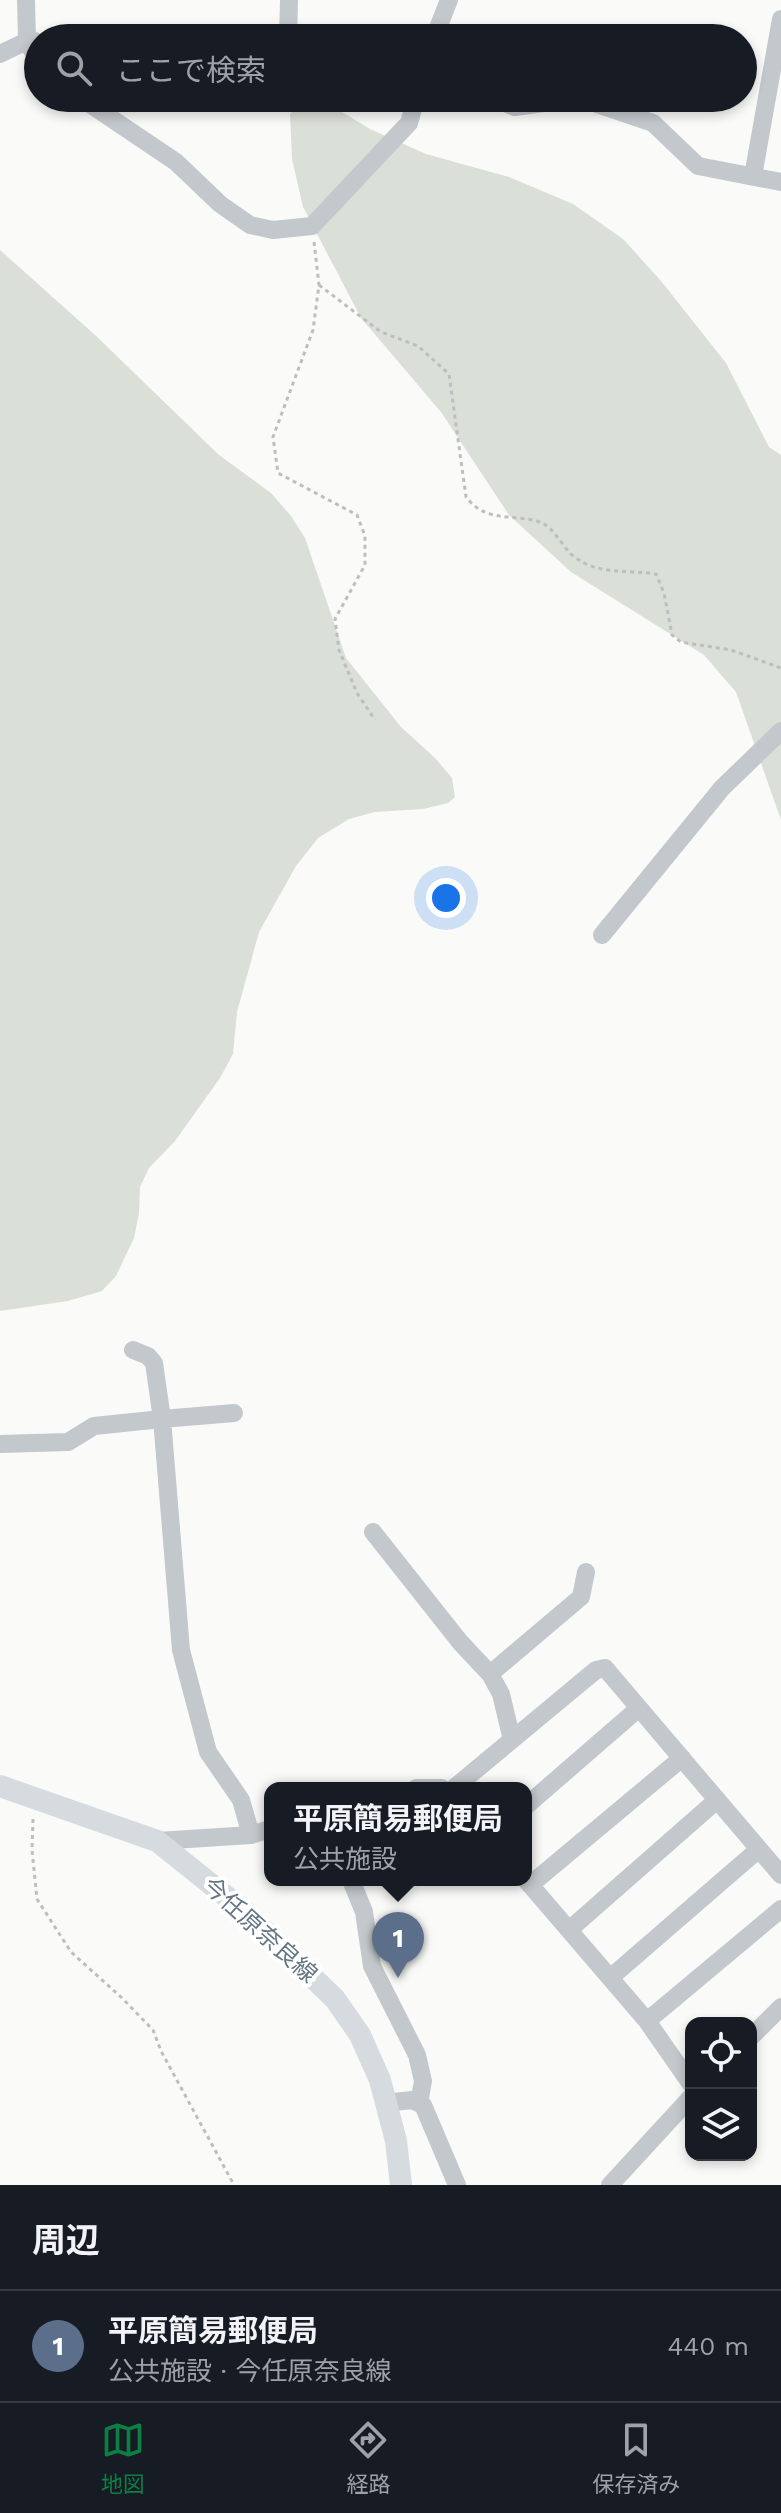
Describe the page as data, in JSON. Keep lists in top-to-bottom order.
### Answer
{
  "streets": {
    "main road": ["今任原奈良線"]
  },
  "page": {
    "search": "ここで検索",
    "popup": ["平原簡易郵便局", "公共施設"],
    "pins": "1",
    "heading": "周辺",
    "list": [
      {
        "mark": "1",
        "name": "平原簡易郵便局",
        "note": "公共施設 · 今任原奈良線",
        "value": "440 m"
      }
    ],
    "nav": ["地図", "経路", "保存済み"]
  }
}
